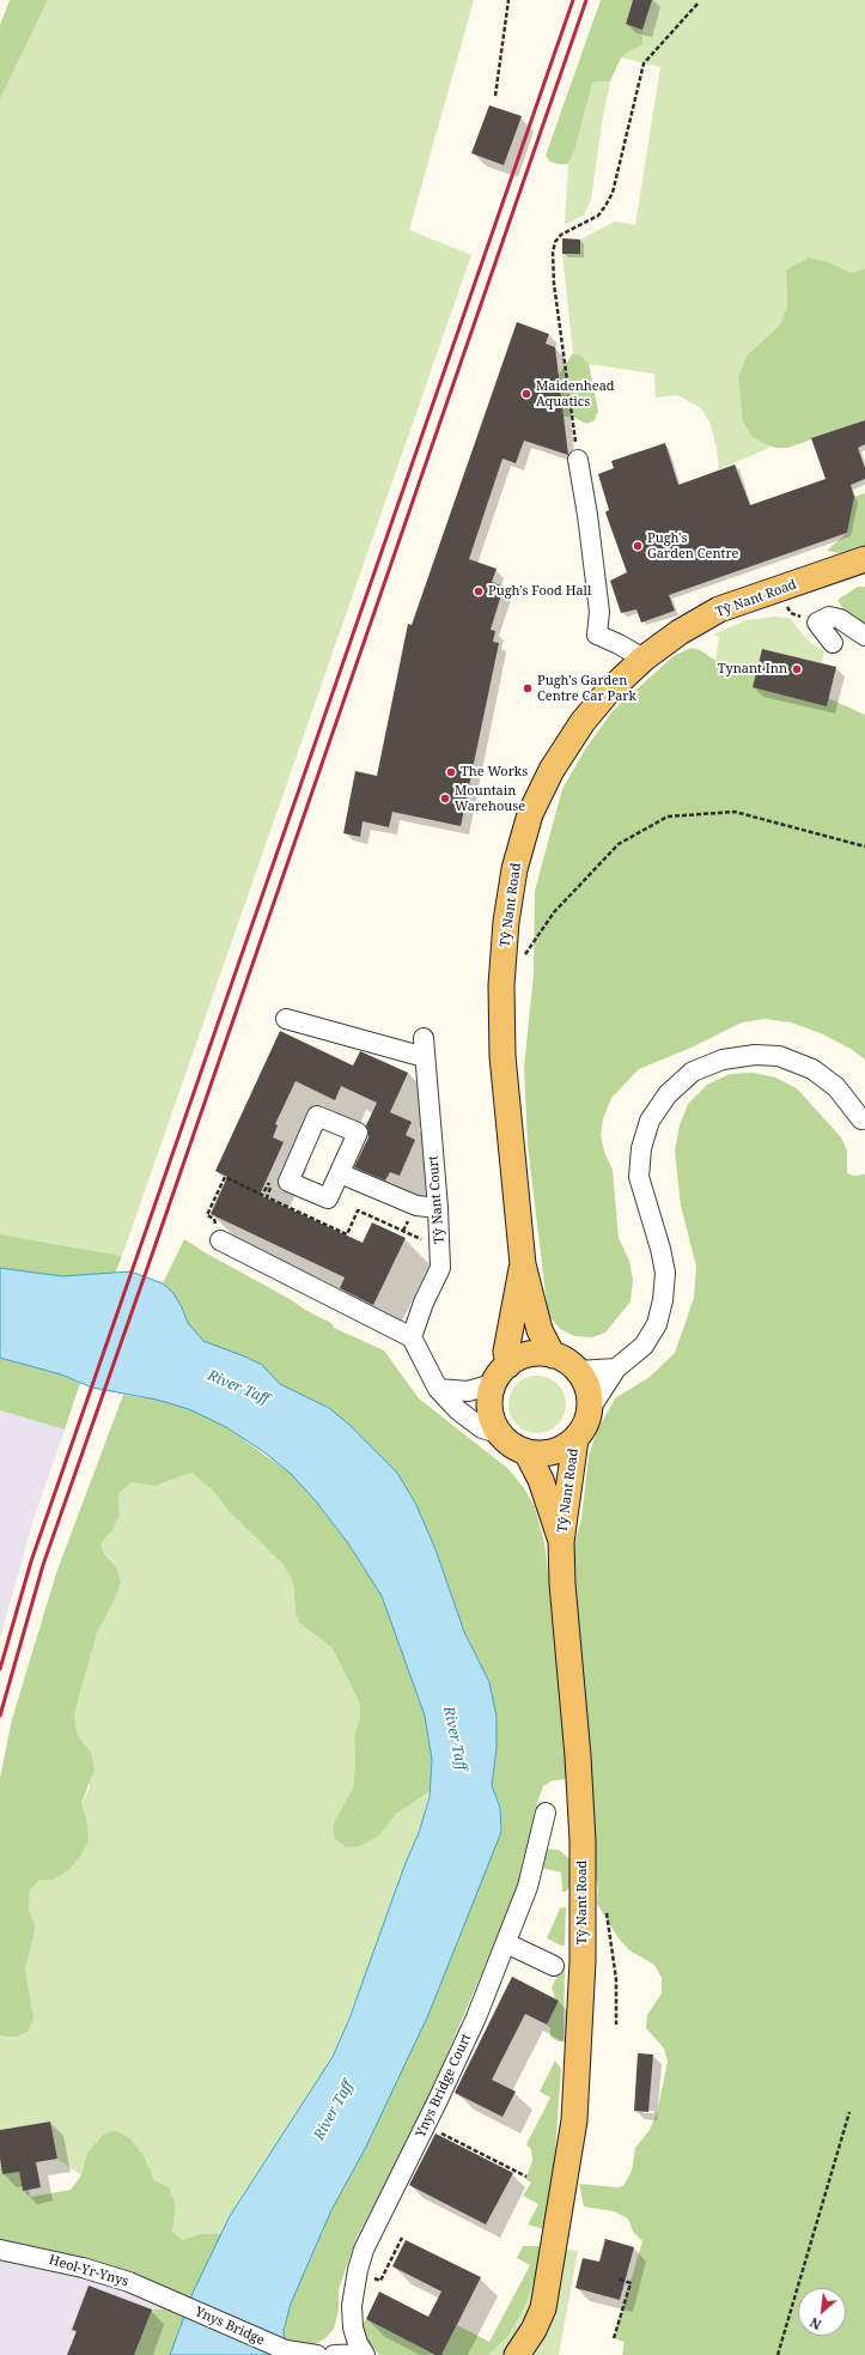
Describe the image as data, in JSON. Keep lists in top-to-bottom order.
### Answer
{
  "streets": {
    "main road": ["Tŷ Nant Road"],
    "lane": [
      "Tŷ Nant Court",
      "Ynys Bridge Court",
      "Heol-Yr-Ynys",
      "Ynys Bridge"
    ]
  },
  "crossings": [
    ["Heol-Yr-Ynys", "Ynys Bridge"]
  ],
  "water": ["River Taff"],
  "places": [
    "Maidenhead Aquatics",
    "Pugh's Garden Centre",
    "Pugh's Food Hall",
    "Tynant Inn",
    "Pugh's Garden Centre Car Park",
    "The Works",
    "Mountain Warehouse"
  ],
  "north": "bottom left"
}
